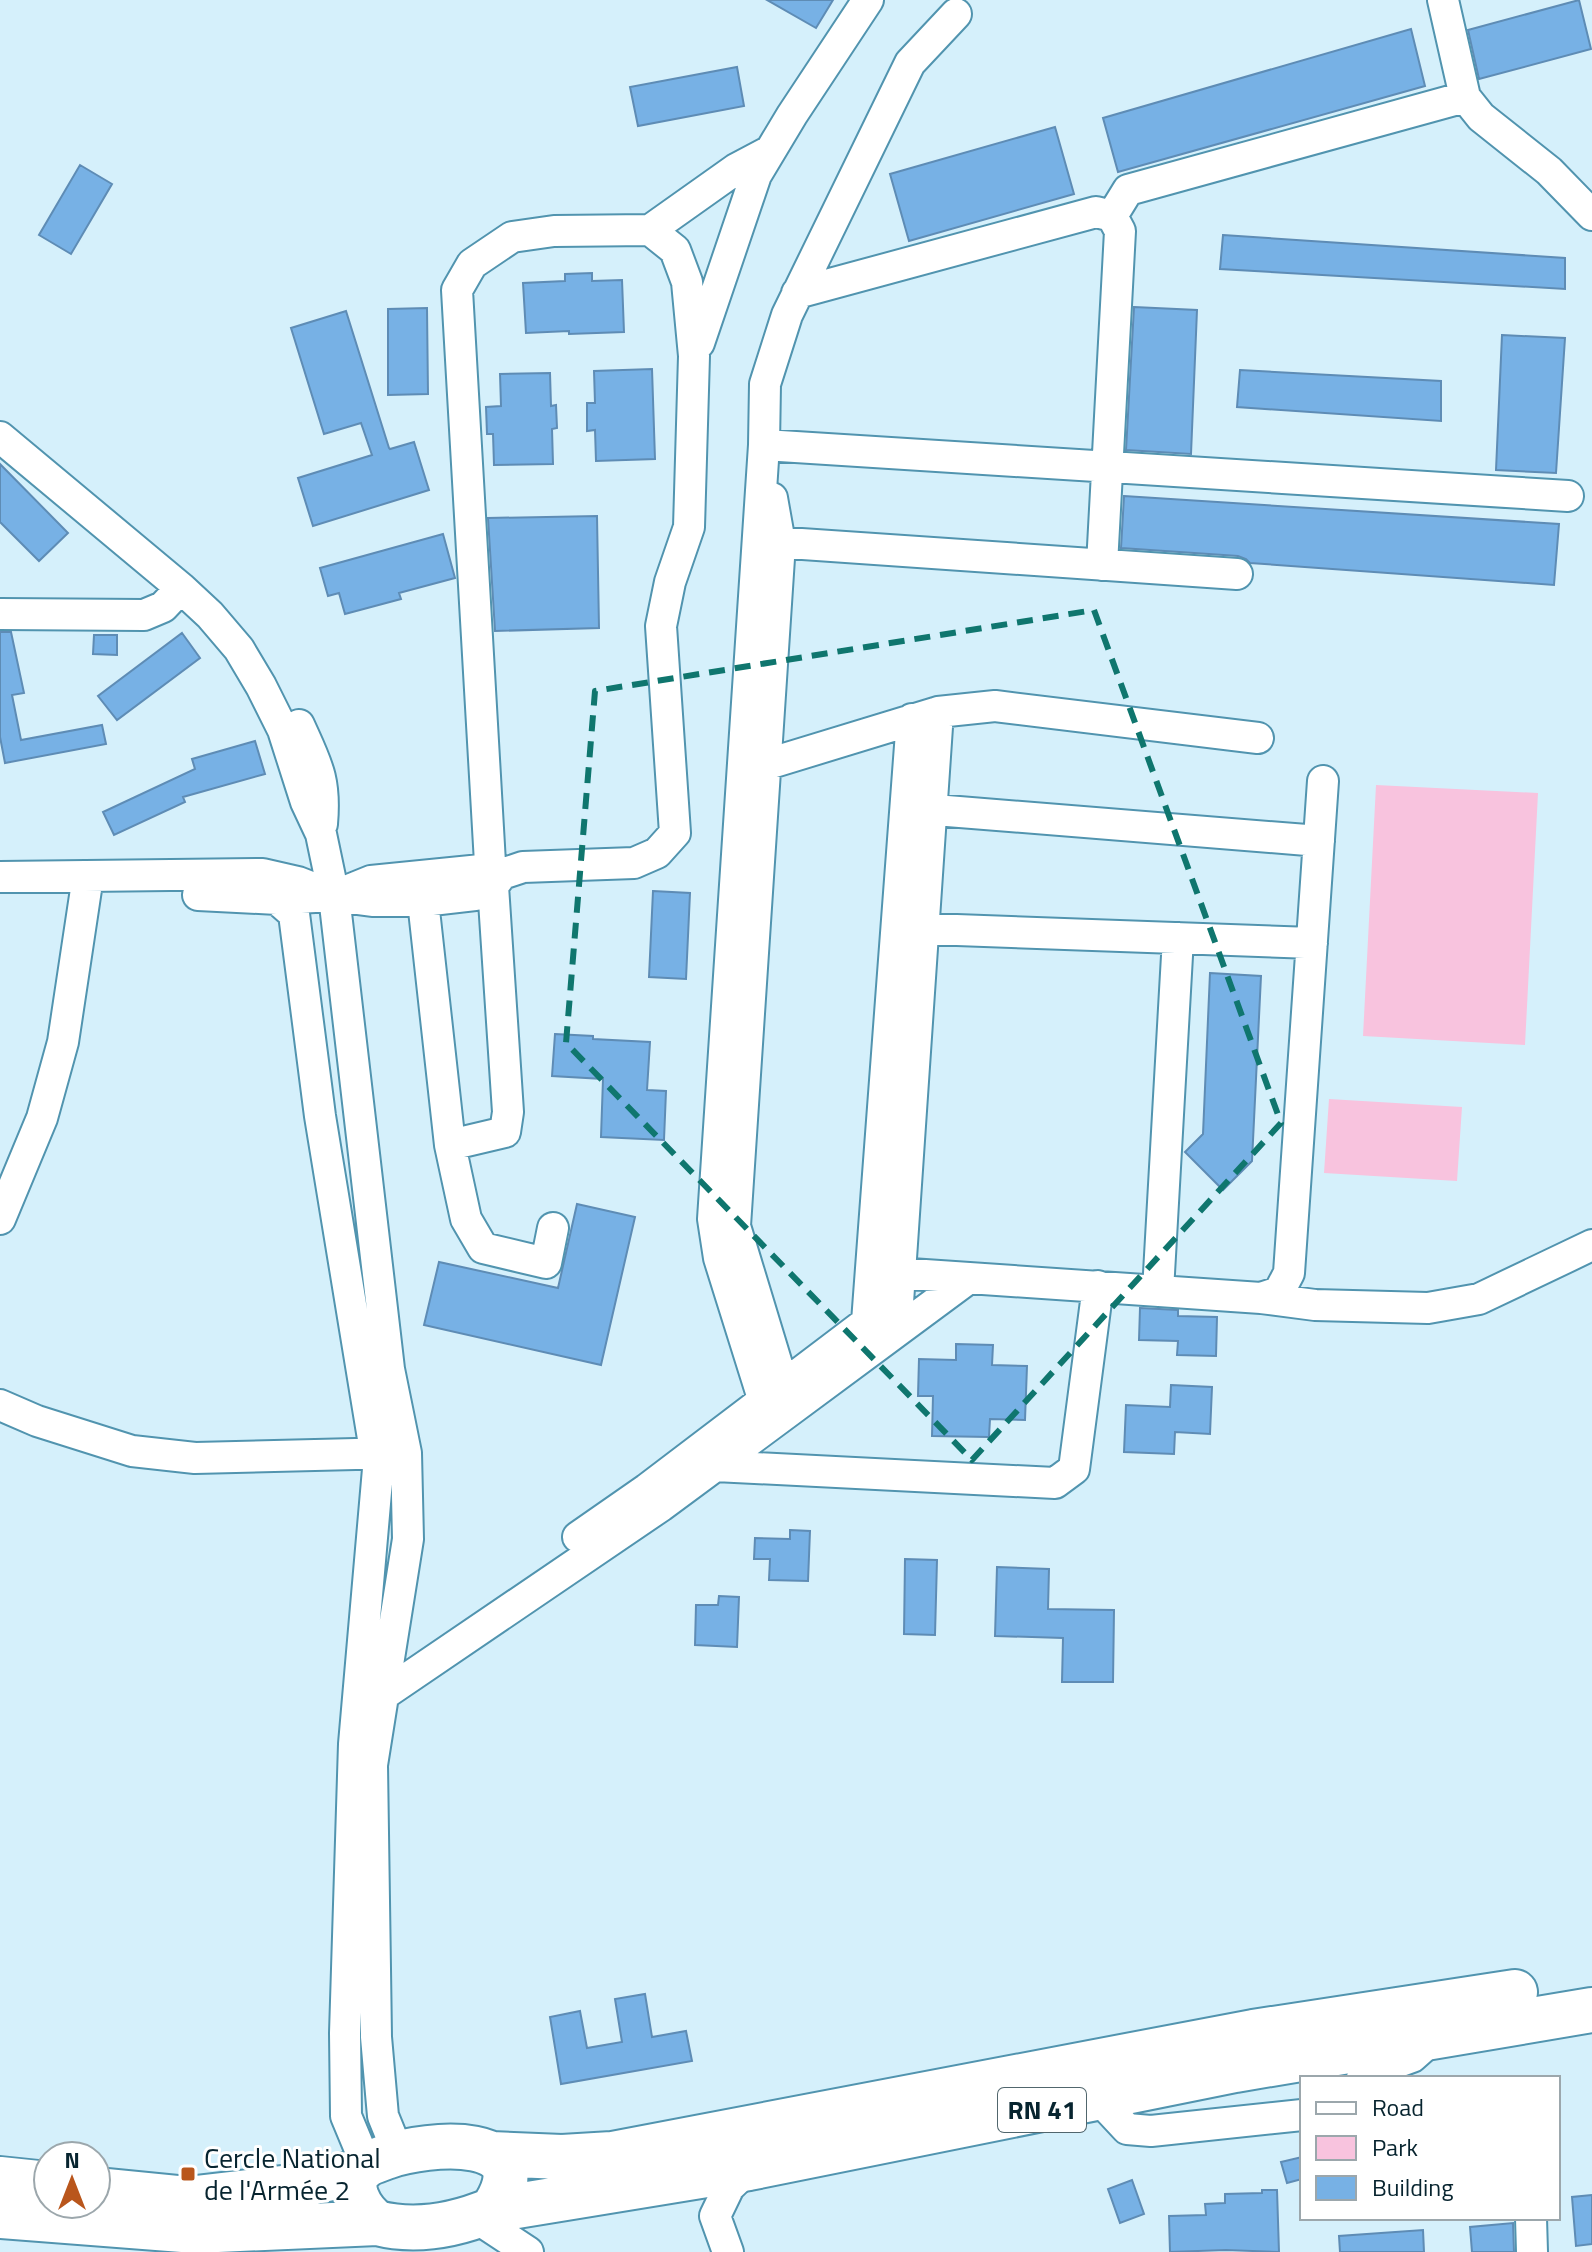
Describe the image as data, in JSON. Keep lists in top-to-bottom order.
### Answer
{
  "streets": {
    "highway": ["RN 41"]
  },
  "places": {
    "transit": ["Cercle National de l'Armée 2"]
  },
  "legend": ["Road", "Park", "Building"],
  "north": "top"
}
